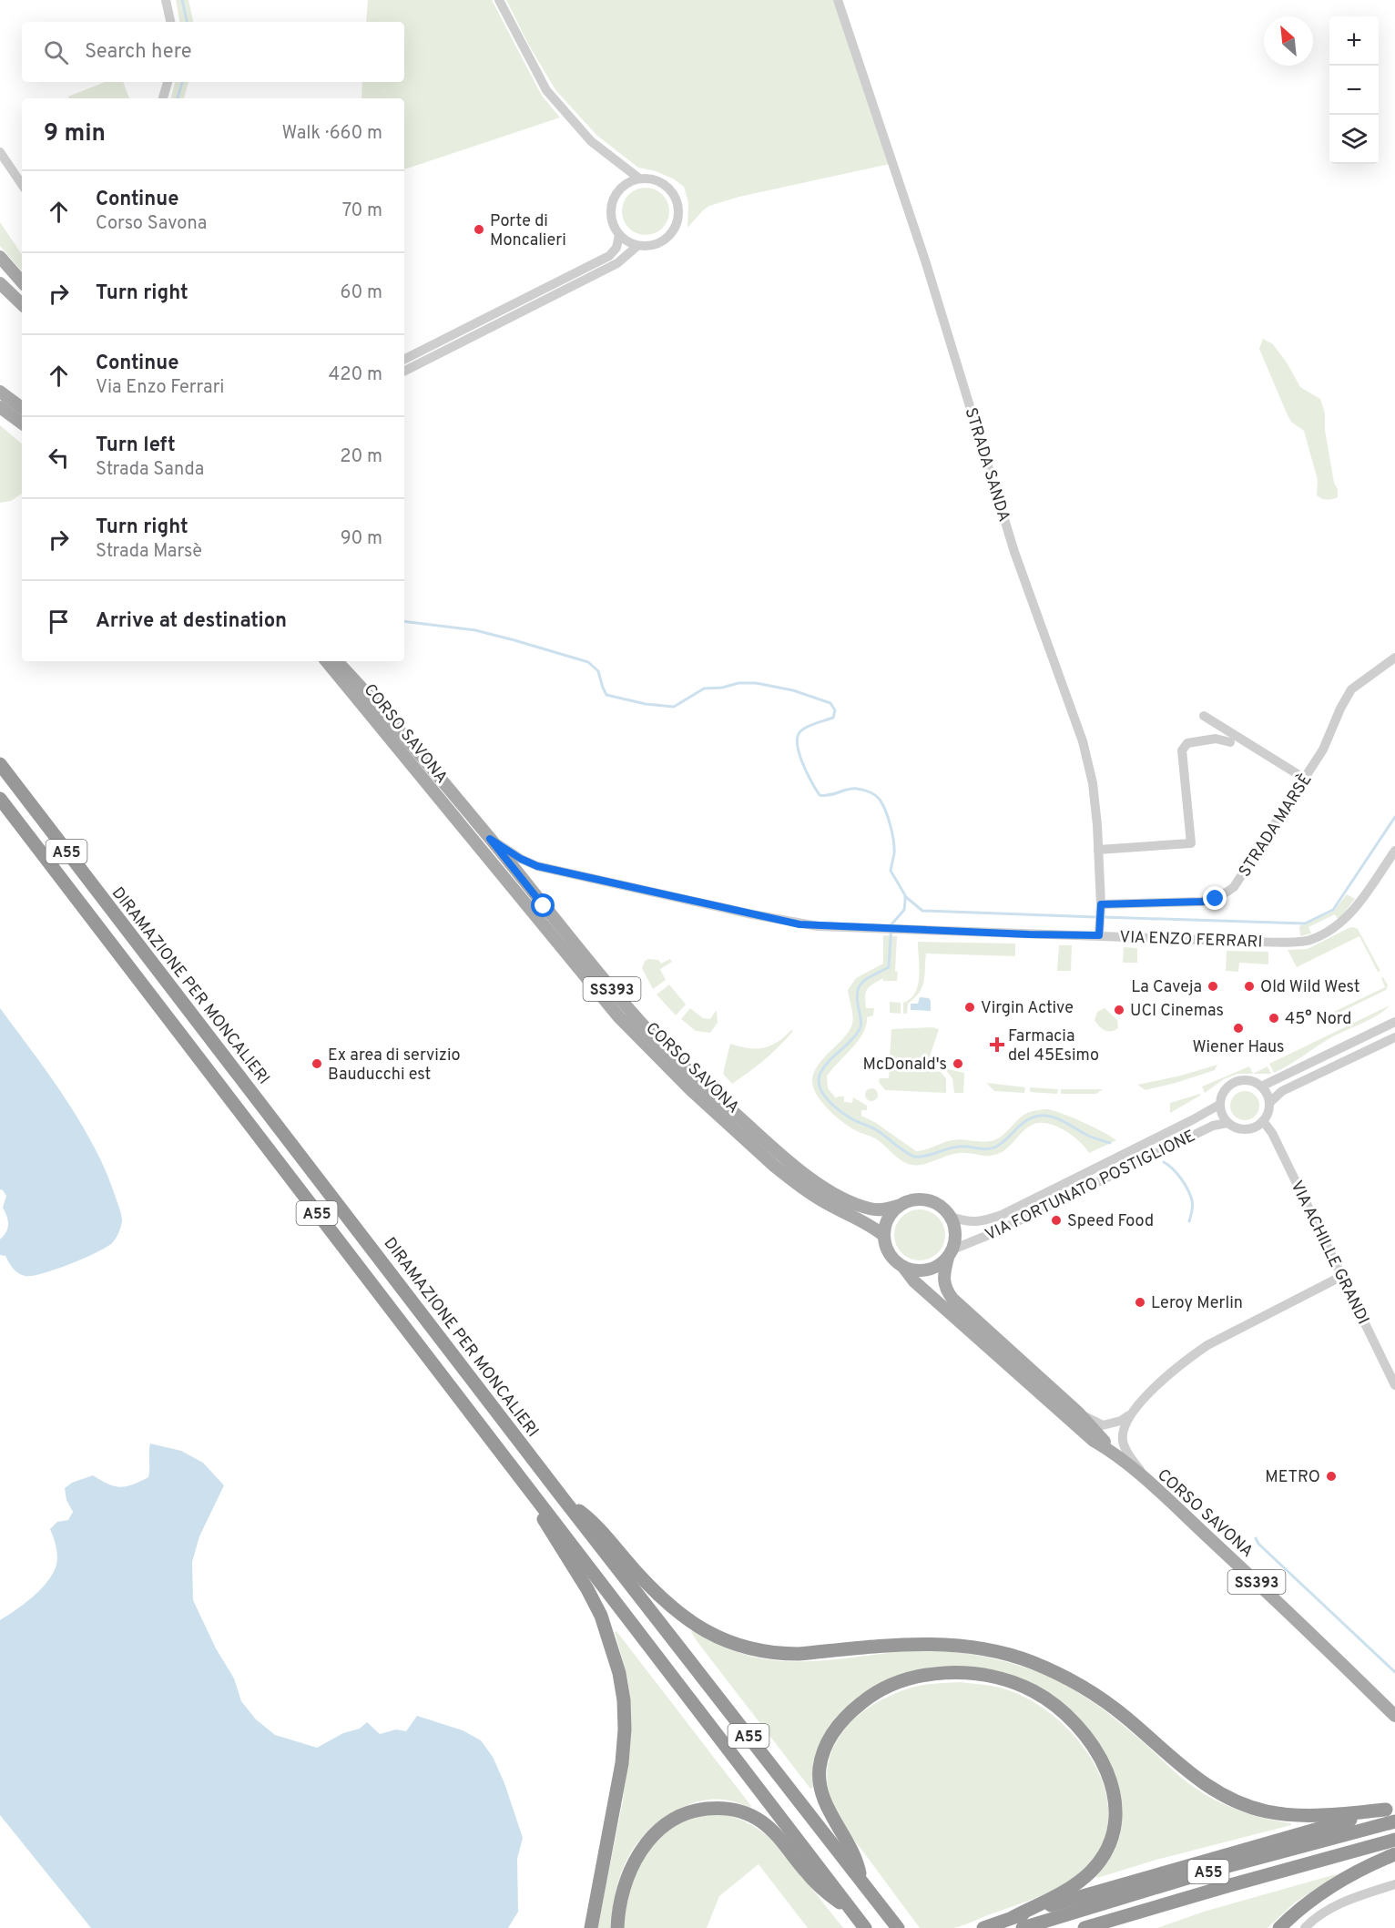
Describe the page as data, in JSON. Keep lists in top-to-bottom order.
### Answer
{
  "streets": {
    "highway": ["A55", "DIRAMAZIONE PER MONCALIERI"],
    "main road": ["CORSO SAVONA", "SS393"],
    "street": [
      "STRADA SANDA",
      "STRADA MARSÈ",
      "VIA ENZO FERRARI",
      "VIA FORTUNATO POSTIGLIONE",
      "VIA ACHILLE GRANDI"
    ]
  },
  "crossings": [
    ["STRADA SANDA", "STRADA MARSÈ"],
    ["STRADA SANDA", "VIA ENZO FERRARI"],
    ["CORSO SAVONA", "VIA ENZO FERRARI"],
    ["CORSO SAVONA", "VIA FORTUNATO POSTIGLIONE"],
    ["VIA FORTUNATO POSTIGLIONE", "VIA ACHILLE GRANDI"]
  ],
  "places": {
    "other": [
      "Porte di Moncalieri",
      "La Caveja",
      "Old Wild West",
      "Virgin Active",
      "UCI Cinemas",
      "45° Nord",
      "Wiener Haus",
      "Ex area di servizio Bauducchi est",
      "McDonald's",
      "Speed Food",
      "Leroy Merlin",
      "METRO"
    ],
    "health": ["Farmacia del 45Esimo"]
  },
  "north": "top left",
  "page": {
    "map_buttons": ["+", "−"],
    "search": "Search here",
    "heading": ["9 min", "Walk · 660 m"],
    "list": [
      ["Continue", "Corso Savona", "70 m"],
      ["Turn right", "60 m"],
      ["Continue", "Via Enzo Ferrari", "420 m"],
      ["Turn left", "Strada Sanda", "20 m"],
      ["Turn right", "Strada Marsè", "90 m"],
      "Arrive at destination"
    ]
  }
}
